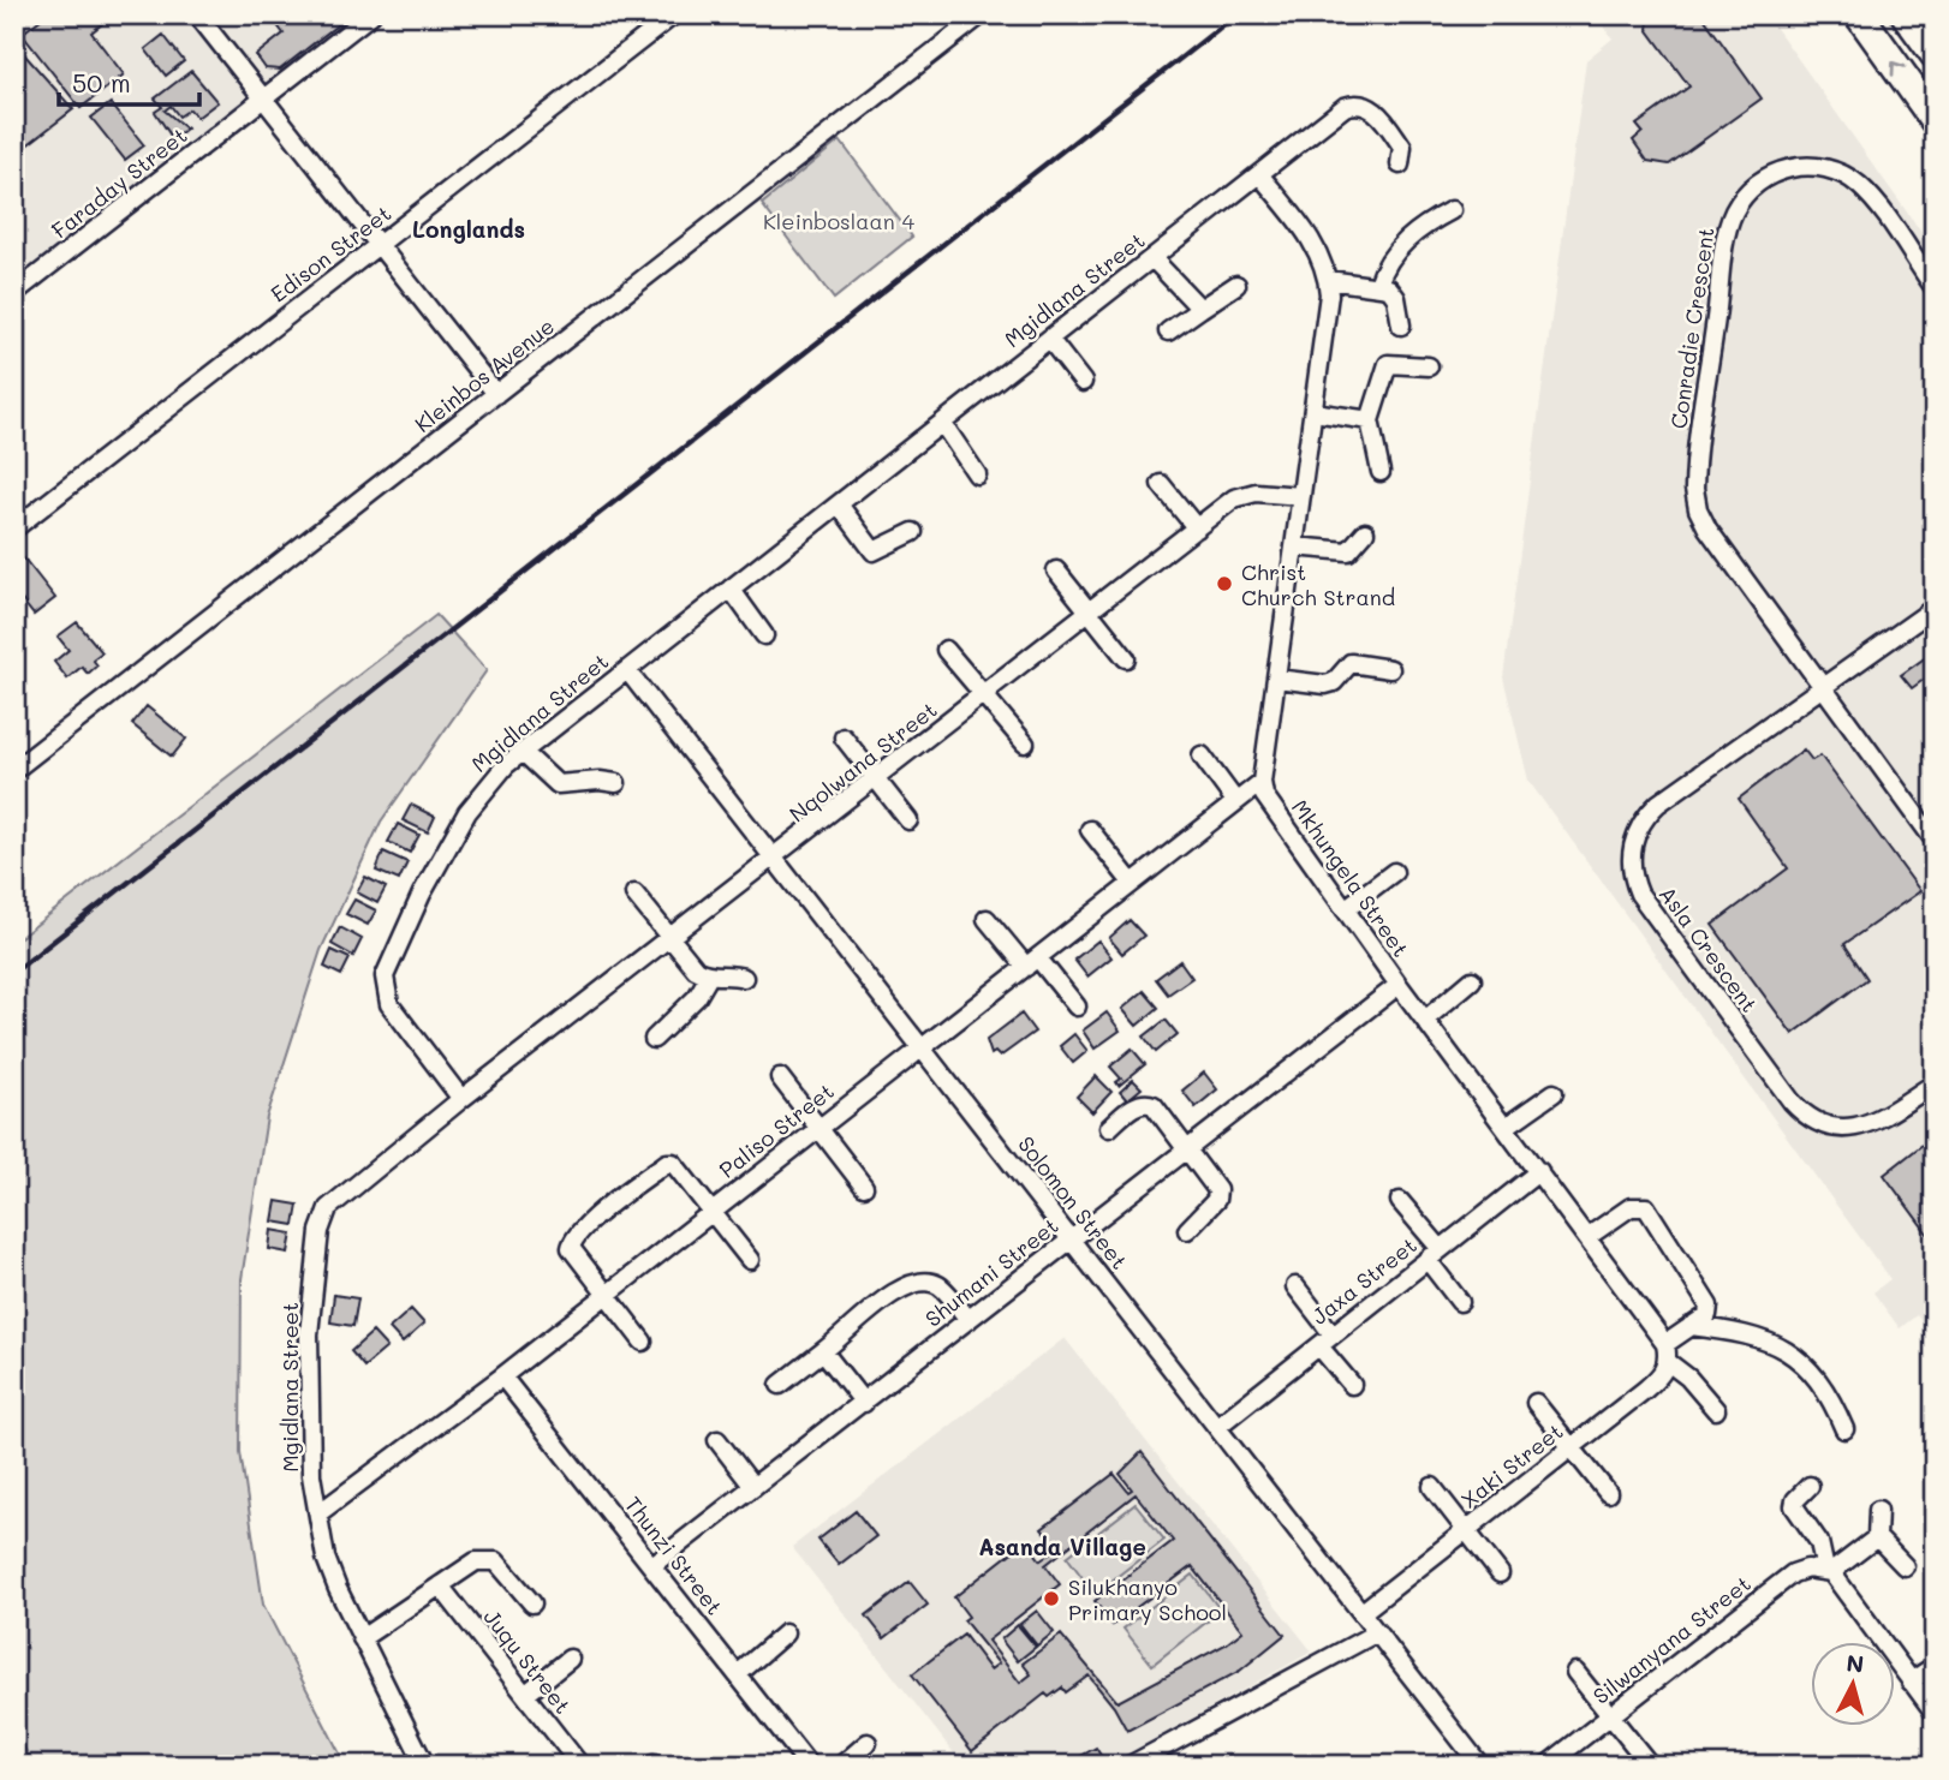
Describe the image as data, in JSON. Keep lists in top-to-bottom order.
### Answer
{
  "streets": {
    "street": [
      "Faraday Street",
      "Edison Street",
      "Mgidlana Street",
      "Conradie Crescent",
      "Kleinbos Avenue",
      "Nqolwana Street",
      "Mkhungela Street",
      "Asla Crescent",
      "Paliso Street",
      "Solomon Street",
      "Shumani Street",
      "Jaxa Street",
      "Xaki Street",
      "Thunzi Street",
      "Silwanyana Street",
      "Juqu Street"
    ]
  },
  "crossings": [
    ["Mgidlana Street", "Nqolwana Street"],
    ["Mgidlana Street", "Paliso Street"],
    ["Mgidlana Street", "Solomon Street"],
    ["Conradie Crescent", "Asla Crescent"],
    ["Nqolwana Street", "Solomon Street"],
    ["Mkhungela Street", "Paliso Street"],
    ["Mkhungela Street", "Shumani Street"],
    ["Mkhungela Street", "Jaxa Street"],
    ["Mkhungela Street", "Xaki Street"],
    ["Paliso Street", "Solomon Street"],
    ["Paliso Street", "Thunzi Street"],
    ["Solomon Street", "Shumani Street"],
    ["Solomon Street", "Jaxa Street"],
    ["Solomon Street", "Xaki Street"],
    ["Shumani Street", "Thunzi Street"]
  ],
  "districts": ["Longlands", "Asanda Village"],
  "parks": ["Kleinboslaan 4"],
  "places": ["Christ Church Strand", "Silukhanyo Primary School"],
  "scale_bar": "50 m",
  "north": "top"
}
